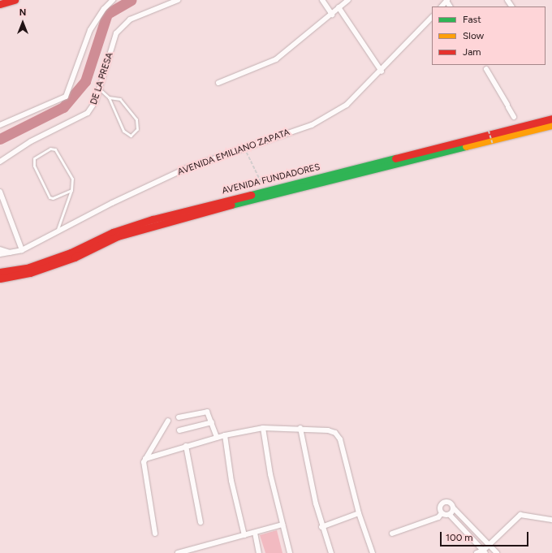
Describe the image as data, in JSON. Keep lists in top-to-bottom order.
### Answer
{
  "streets": {
    "main road": ["AVENIDA FUNDADORES"],
    "street": ["DE LA PRESA", "AVENIDA EMILIANO ZAPATA"]
  },
  "legend": ["Fast", "Slow", "Jam"],
  "scale_bar": "100 m",
  "north": "top"
}
